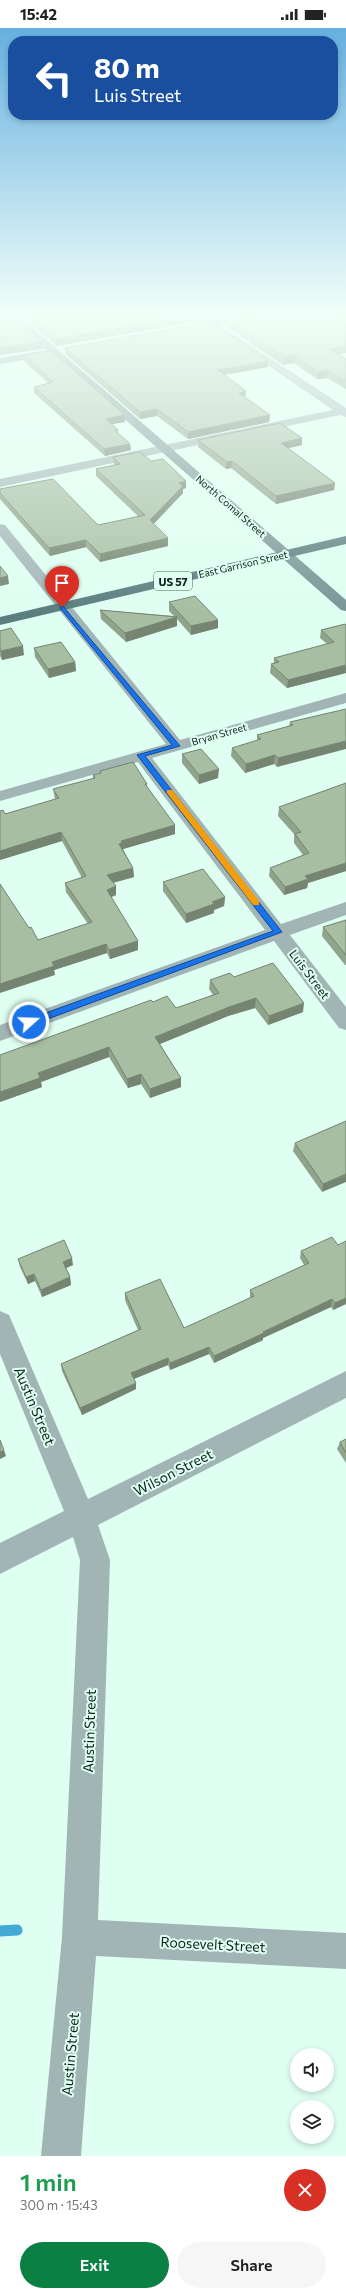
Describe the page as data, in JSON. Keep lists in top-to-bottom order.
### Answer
{
  "streets": {
    "main road": ["East Garrison Street", "US 57"],
    "street": [
      "North Comal Street",
      "Bryan Street",
      "Luis Street",
      "Austin Street",
      "Wilson Street",
      "Roosevelt Street"
    ]
  },
  "crossings": [
    ["North Comal Street", "East Garrison Street"],
    ["Bryan Street", "Luis Street"],
    ["Austin Street", "Wilson Street"],
    ["Austin Street", "Roosevelt Street"]
  ],
  "page": {
    "status": "15:42",
    "turn": ["80 m", "Luis Street"],
    "heading": ["1 min", "300 m · 15:43"],
    "buttons": ["Exit", "Share"]
  }
}
